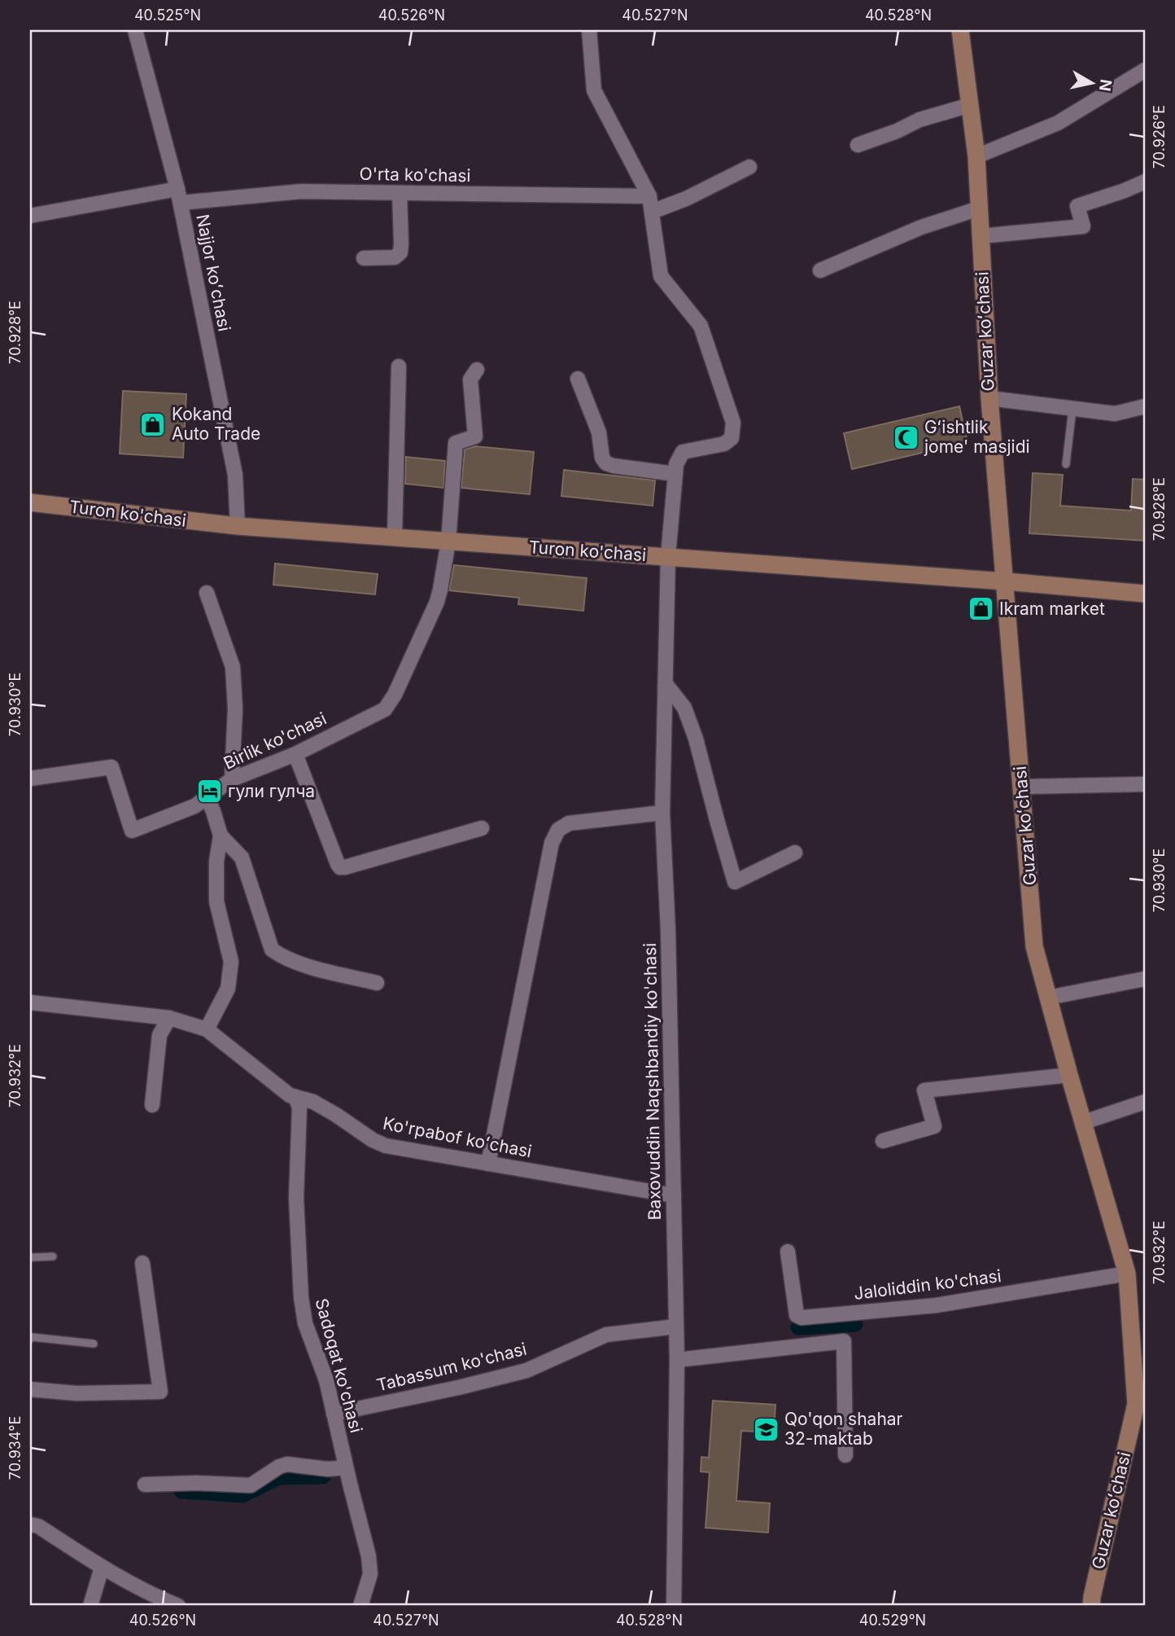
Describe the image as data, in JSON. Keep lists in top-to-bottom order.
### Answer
{
  "streets": {
    "main road": ["Guzar koʻchasi", "Turon ko'chasi"],
    "street": [
      "O'rta ko'chasi",
      "Najjor koʻchasi",
      "Birlik ko'chasi",
      "Baxovuddin Naqshbandiy ko'chasi",
      "Ko'rpabof koʻchasi",
      "Jaloliddin ko'chasi",
      "Sadoqat ko'chasi",
      "Tabassum ko'chasi"
    ]
  },
  "crossings": [
    ["O'rta ko'chasi", "Najjor koʻchasi"],
    ["Najjor koʻchasi", "Turon ko'chasi"],
    ["Guzar koʻchasi", "Turon ko'chasi"],
    ["Guzar koʻchasi", "Jaloliddin ko'chasi"],
    ["Turon ko'chasi", "Birlik ko'chasi"],
    ["Turon ko'chasi", "Baxovuddin Naqshbandiy ko'chasi"],
    ["Baxovuddin Naqshbandiy ko'chasi", "Ko'rpabof koʻchasi"],
    ["Baxovuddin Naqshbandiy ko'chasi", "Tabassum ko'chasi"],
    ["Ko'rpabof koʻchasi", "Sadoqat ko'chasi"],
    ["Sadoqat ko'chasi", "Tabassum ko'chasi"]
  ],
  "places": {
    "shop": ["Kokand Auto Trade", "Ikram market"],
    "mosque": ["Gʻishtlik jome' masjidi"],
    "hotel": ["гули гулча"],
    "school or university": ["Qo'qon shahar 32-maktab"]
  },
  "north": "right",
  "coordinates": [
    "40.525°N",
    "40.526°N",
    "40.527°N",
    "40.528°N",
    "70.926°E",
    "70.928°E",
    "70.930°E",
    "70.932°E",
    "70.934°E",
    "40.529°N"
  ]
}
